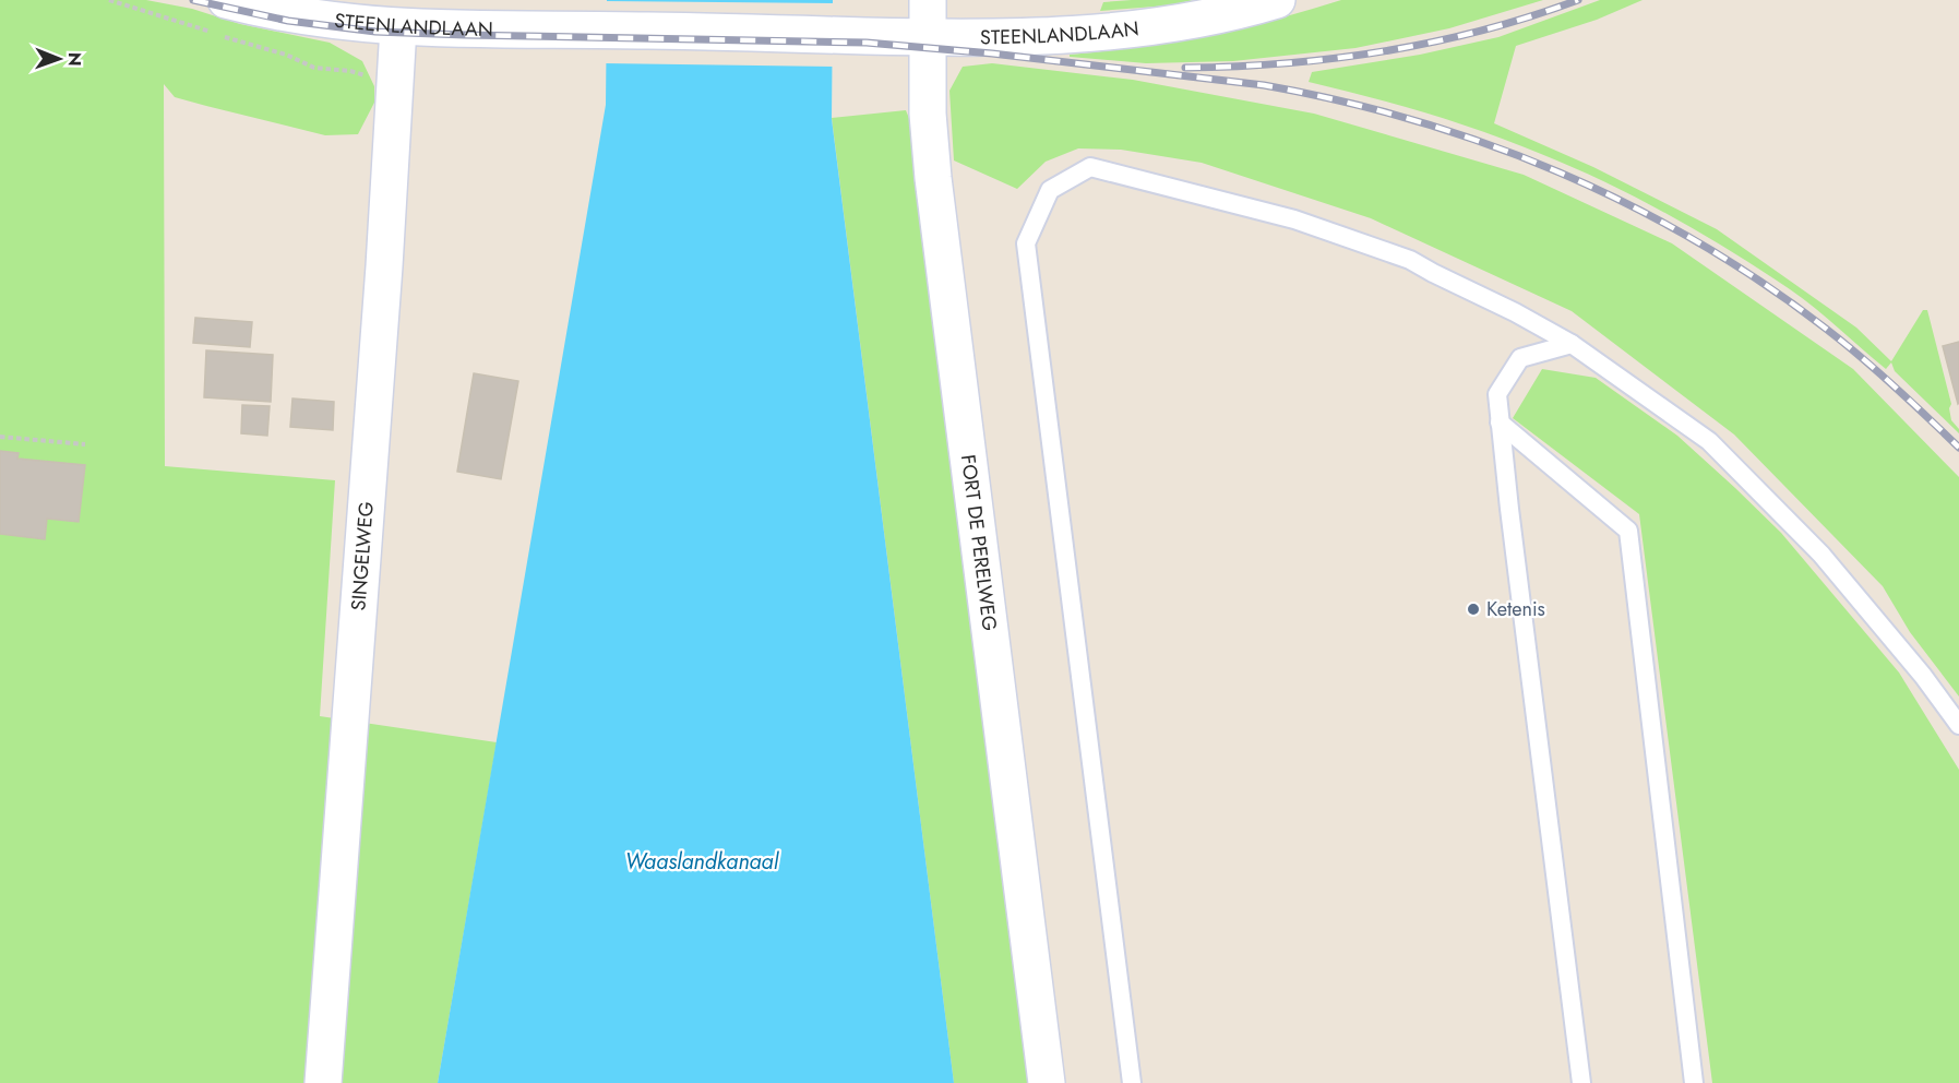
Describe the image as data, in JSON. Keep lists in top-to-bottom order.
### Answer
{
  "streets": {
    "street": ["STEENLANDLAAN", "FORT DE PERELWEG", "SINGELWEG"]
  },
  "crossings": [
    ["STEENLANDLAAN", "FORT DE PERELWEG"],
    ["STEENLANDLAAN", "SINGELWEG"]
  ],
  "water": ["Waaslandkanaal"],
  "places": ["Ketenis"],
  "north": "right"
}
